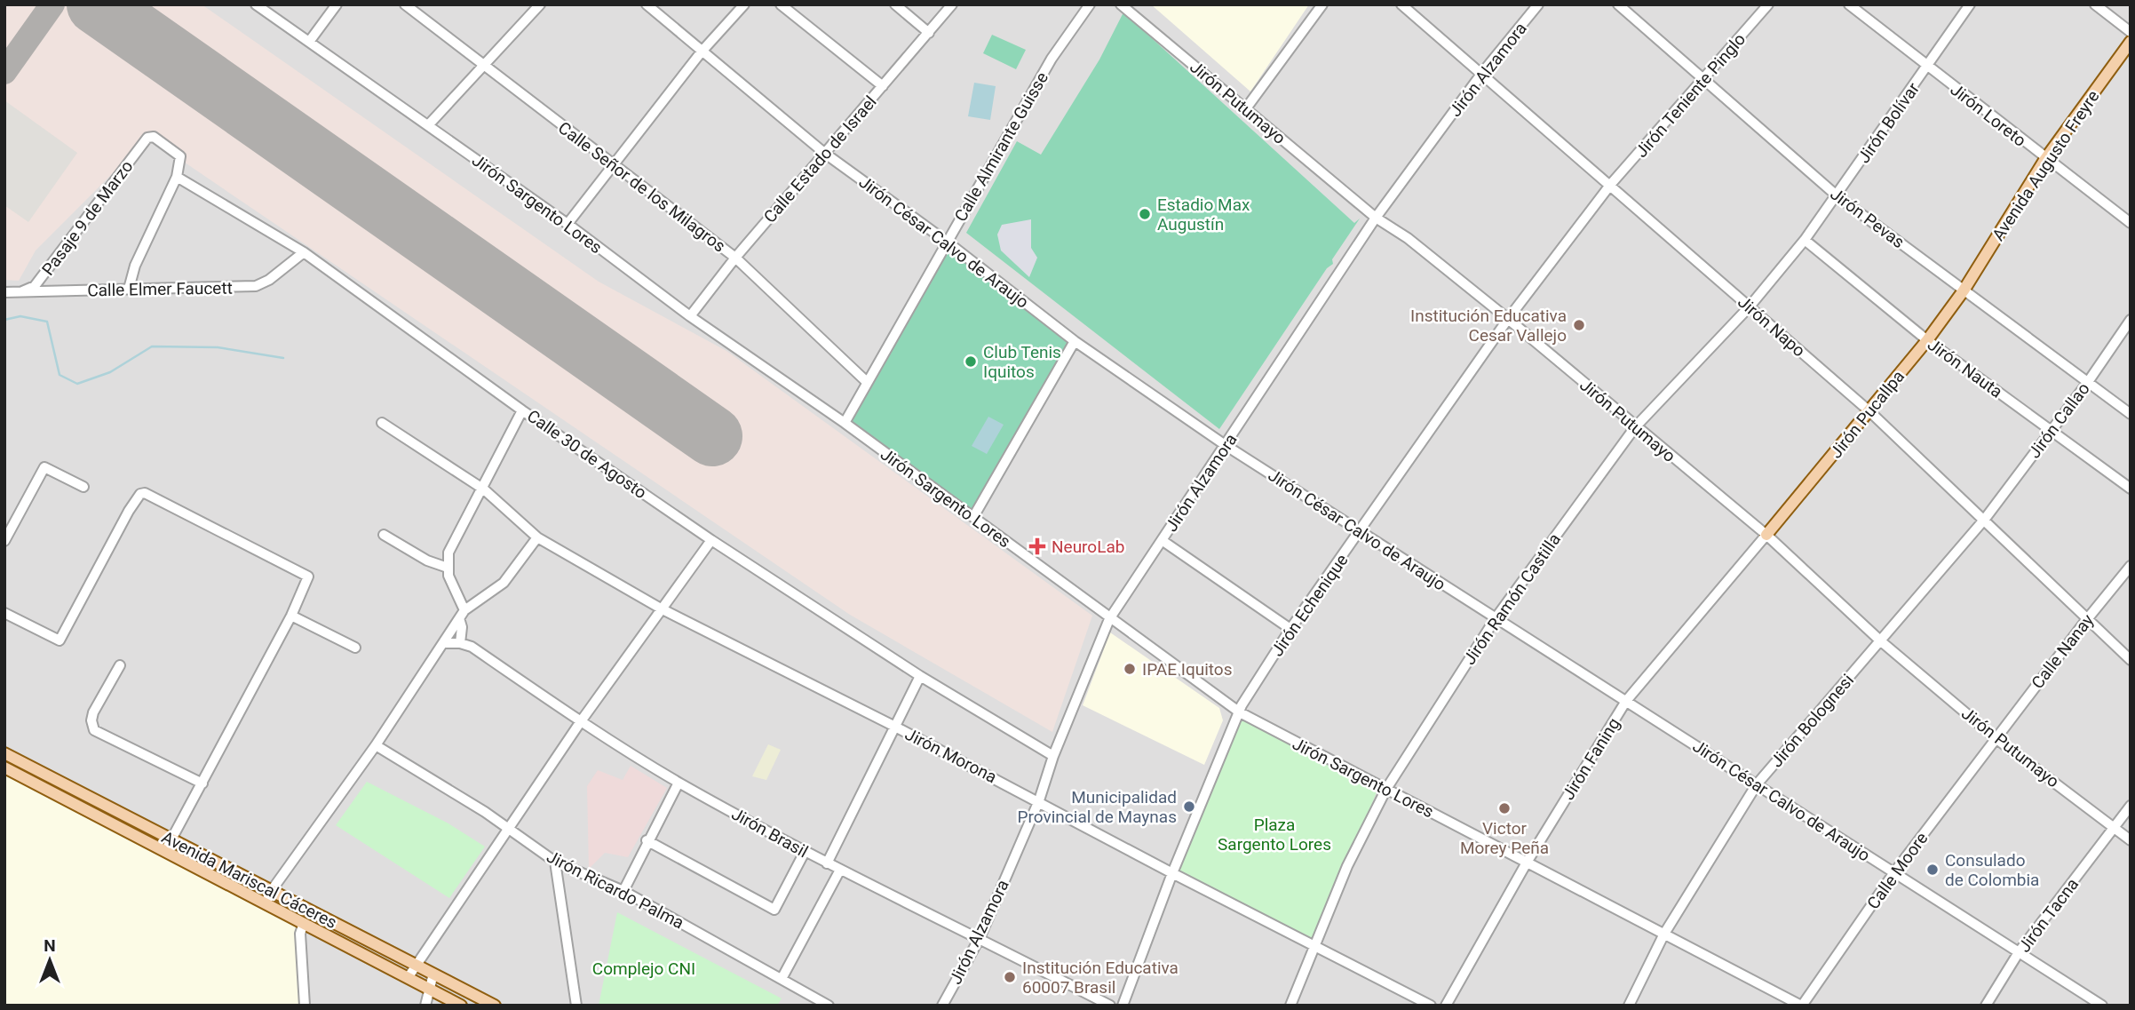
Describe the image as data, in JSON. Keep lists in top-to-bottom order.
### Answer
{
  "streets": {
    "main road": ["Avenida Augusto Freyre", "Jirón Pucallpa", "Avenida Mariscal Cáceres"],
    "street": [
      "Jirón Alzamora",
      "Jirón Teniente Pinglo",
      "Jirón Putumayo",
      "Jirón Loreto",
      "Jirón Bolívar",
      "Calle Almirante Guisse",
      "Calle Estado de Israel",
      "Calle Señor de los Milagros",
      "Jirón Sargento Lores",
      "Pasaje 9 de Marzo",
      "Jirón Pevas",
      "Jirón César Calvo de Araujo",
      "Calle Elmer Faucett",
      "Jirón Napo",
      "Jirón Nauta",
      "Jirón Callao",
      "Calle 30 de Agosto",
      "Jirón Ramón Castilla",
      "Jirón Echenique",
      "Calle Nanay",
      "Jirón Bolognesi",
      "Jirón Morona",
      "Jirón Faning",
      "Jirón Brasil",
      "Calle Moore",
      "Jirón Ricardo Palma",
      "Jirón Tacna"
    ]
  },
  "crossings": [
    ["Jirón Alzamora", "Jirón Putumayo"],
    ["Jirón Alzamora", "Jirón Sargento Lores"],
    ["Jirón Alzamora", "Jirón César Calvo de Araujo"],
    ["Jirón Alzamora", "Jirón Napo"],
    ["Jirón Alzamora", "Calle 30 de Agosto"],
    ["Jirón Alzamora", "Jirón Morona"],
    ["Jirón Alzamora", "Jirón Brasil"],
    ["Jirón Teniente Pinglo", "Jirón Pevas"],
    ["Jirón Teniente Pinglo", "Jirón Napo"],
    ["Jirón Teniente Pinglo", "Jirón Echenique"],
    ["Jirón Putumayo", "Jirón Pucallpa"],
    ["Jirón Putumayo", "Jirón Ramón Castilla"],
    ["Jirón Putumayo", "Jirón Echenique"],
    ["Jirón Putumayo", "Calle Nanay"],
    ["Jirón Putumayo", "Jirón Bolognesi"],
    ["Jirón Putumayo", "Jirón Faning"],
    ["Jirón Putumayo", "Calle Moore"],
    ["Jirón Putumayo", "Jirón Tacna"],
    ["Jirón Loreto", "Jirón Bolívar"],
    ["Jirón Loreto", "Avenida Augusto Freyre"],
    ["Jirón Bolívar", "Jirón Pevas"],
    ["Jirón Bolívar", "Jirón Nauta"],
    ["Jirón Bolívar", "Jirón Ramón Castilla"],
    ["Calle Almirante Guisse", "Calle Señor de los Milagros"],
    ["Calle Almirante Guisse", "Jirón Sargento Lores"],
    ["Calle Almirante Guisse", "Jirón César Calvo de Araujo"],
    ["Calle Estado de Israel", "Calle Señor de los Milagros"],
    ["Calle Estado de Israel", "Jirón Sargento Lores"],
    ["Calle Estado de Israel", "Jirón César Calvo de Araujo"],
    ["Avenida Augusto Freyre", "Jirón Pevas"],
    ["Avenida Augusto Freyre", "Jirón Pucallpa"],
    ["Jirón Sargento Lores", "Jirón Ramón Castilla"],
    ["Jirón Sargento Lores", "Jirón Echenique"],
    ["Jirón Sargento Lores", "Jirón Bolognesi"],
    ["Jirón Sargento Lores", "Jirón Faning"],
    ["Jirón Sargento Lores", "Calle Moore"],
    ["Pasaje 9 de Marzo", "Calle Elmer Faucett"],
    ["Pasaje 9 de Marzo", "Calle 30 de Agosto"],
    ["Jirón Pevas", "Jirón Pucallpa"],
    ["Jirón Pevas", "Jirón Callao"],
    ["Jirón César Calvo de Araujo", "Jirón Ramón Castilla"],
    ["Jirón César Calvo de Araujo", "Jirón Echenique"],
    ["Jirón César Calvo de Araujo", "Jirón Bolognesi"],
    ["Jirón César Calvo de Araujo", "Jirón Faning"],
    ["Jirón César Calvo de Araujo", "Calle Moore"],
    ["Jirón César Calvo de Araujo", "Jirón Tacna"],
    ["Calle Elmer Faucett", "Calle 30 de Agosto"],
    ["Jirón Napo", "Jirón Pucallpa"],
    ["Jirón Napo", "Jirón Callao"],
    ["Jirón Napo", "Jirón Ramón Castilla"],
    ["Jirón Napo", "Jirón Echenique"],
    ["Jirón Napo", "Calle Nanay"],
    ["Jirón Napo", "Jirón Bolognesi"],
    ["Jirón Nauta", "Jirón Pucallpa"],
    ["Jirón Nauta", "Jirón Callao"],
    ["Jirón Nauta", "Jirón Ramón Castilla"],
    ["Jirón Pucallpa", "Jirón Faning"],
    ["Jirón Callao", "Jirón Bolognesi"],
    ["Jirón Ramón Castilla", "Jirón Morona"],
    ["Jirón Echenique", "Jirón Morona"],
    ["Calle Nanay", "Calle Moore"]
  ],
  "parks": ["Plaza Sargento Lores", "Complejo CNI"],
  "places": {
    "other": [
      "Estadio Max Augustín",
      "Institución Educativa Cesar Vallejo",
      "Club Tenis Iquitos",
      "IPAE Iquitos",
      "Municipalidad Provincial de Maynas",
      "Victor Morey Peña",
      "Consulado de Colombia",
      "Institución Educativa 60007 Brasil"
    ],
    "health": ["NeuroLab"]
  },
  "north": "top"
}
